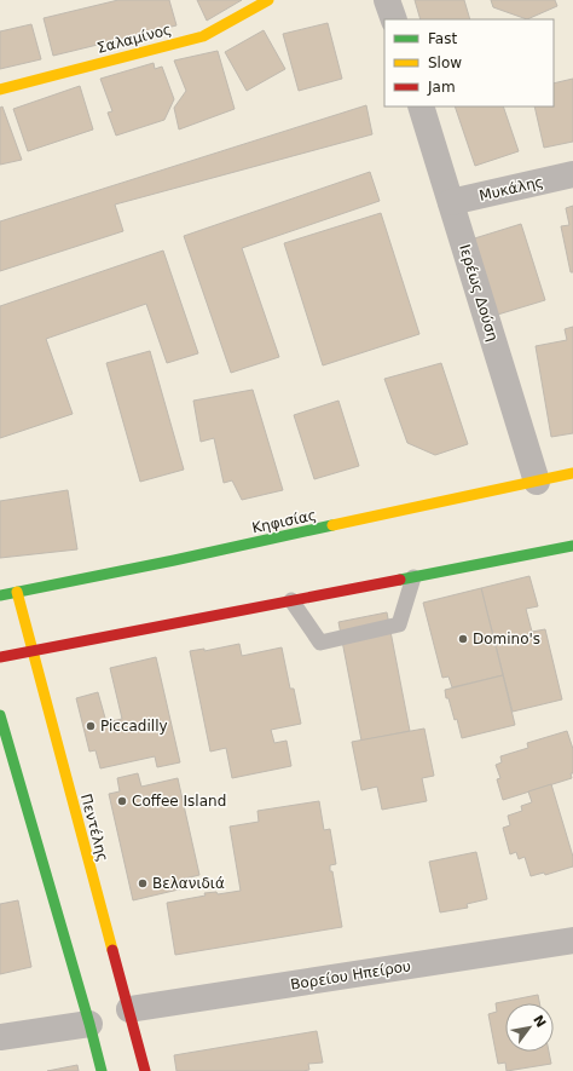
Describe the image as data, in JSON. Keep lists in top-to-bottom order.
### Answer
{
  "streets": {
    "main road": ["Σαλαμίνος", "Κηφισίας", "Πεντέλης"],
    "street": ["Μυκάλης", "Ιερέως Δούση", "Βορείου Ηπείρου"]
  },
  "crossings": [
    ["Μυκάλης", "Ιερέως Δούση"],
    ["Ιερέως Δούση", "Κηφισίας"],
    ["Κηφισίας", "Πεντέλης"],
    ["Πεντέλης", "Βορείου Ηπείρου"]
  ],
  "places": [
    "Domino's",
    "Piccadilly",
    "Coffee Island",
    "Βελανιδιά"
  ],
  "legend": ["Fast", "Slow", "Jam"],
  "north": "top right"
}
